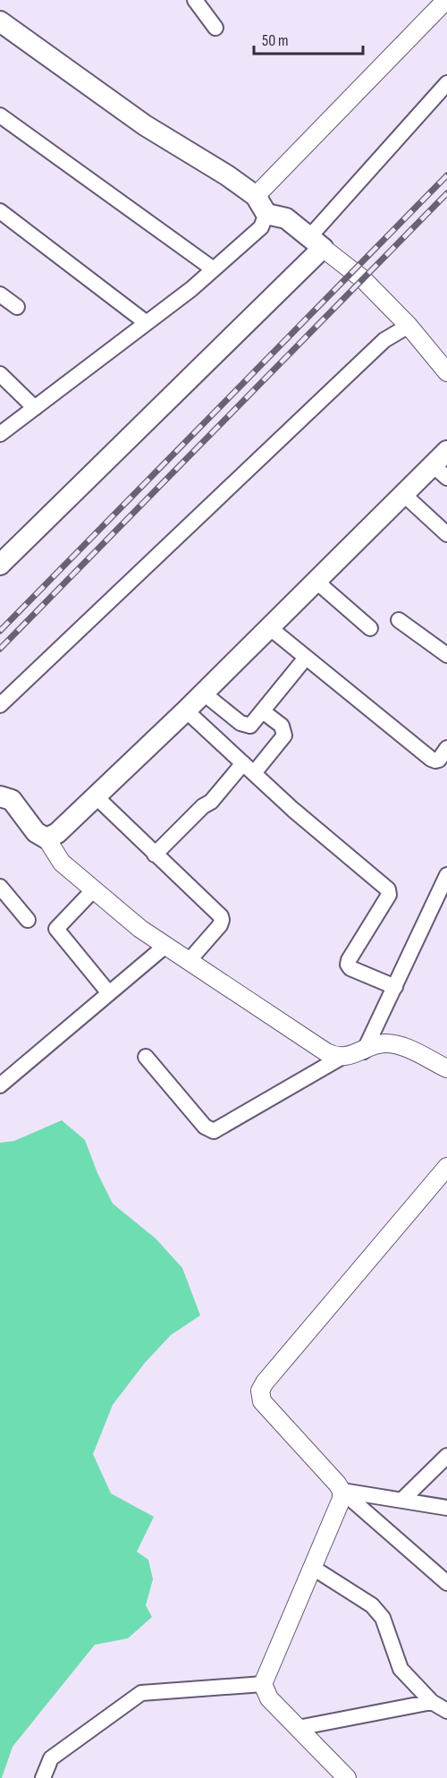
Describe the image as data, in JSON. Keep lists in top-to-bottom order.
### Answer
{
  "scale_bar": "50 m"
}
